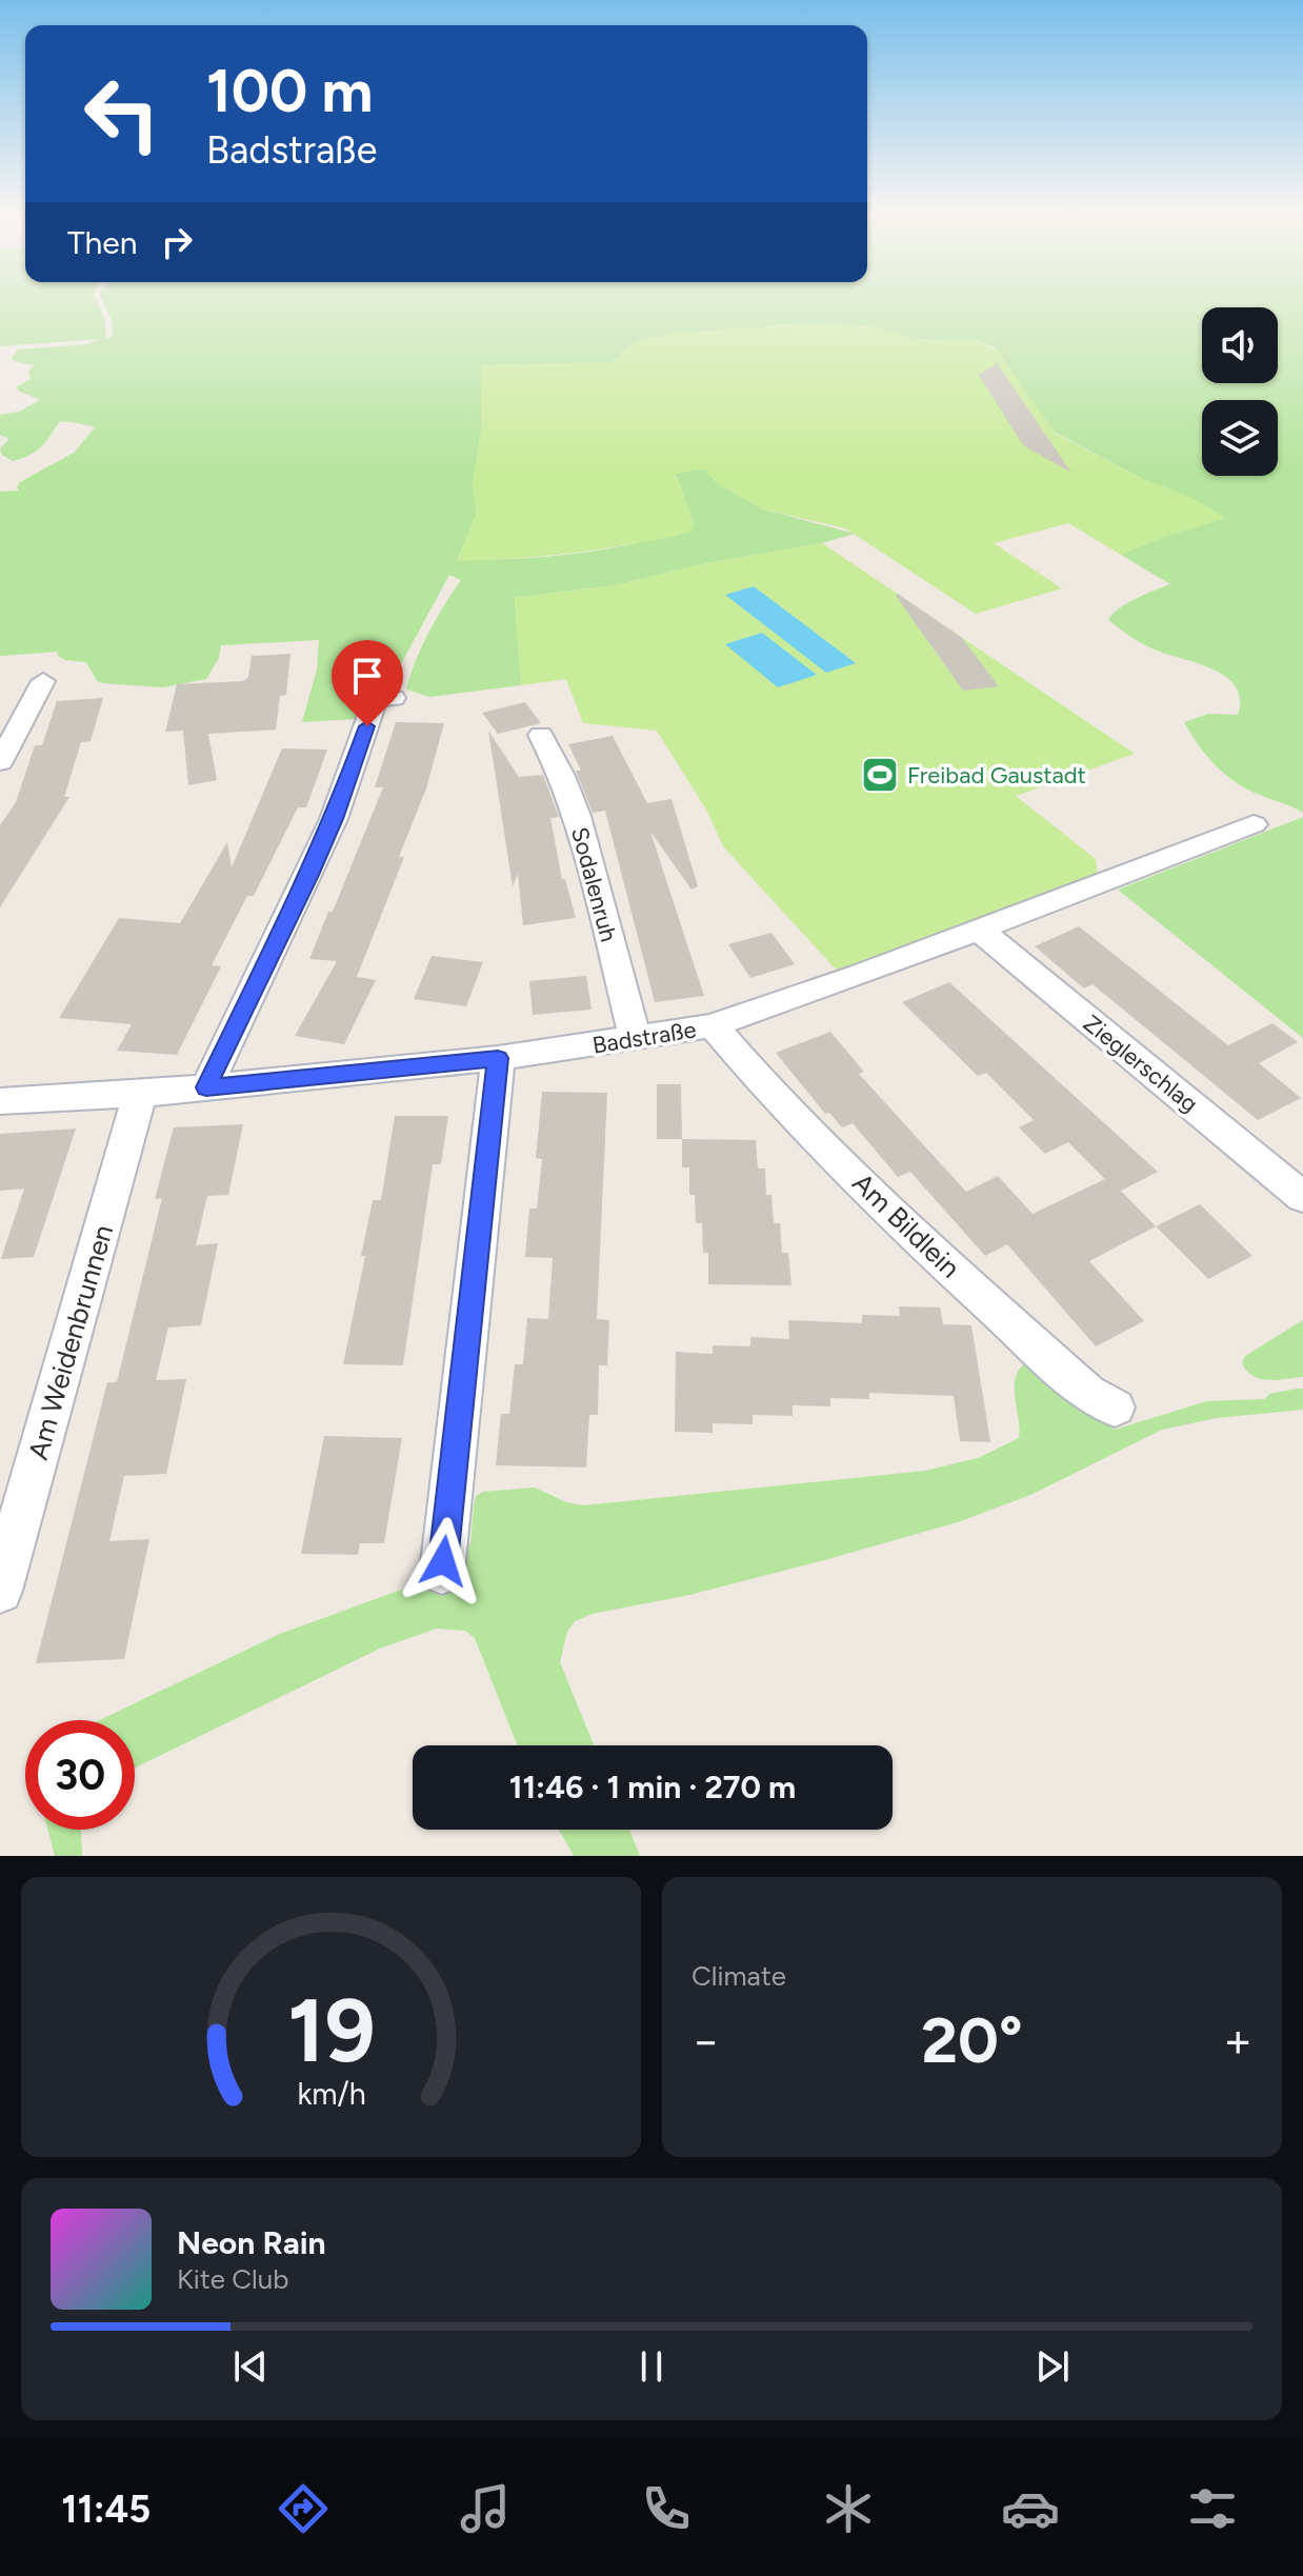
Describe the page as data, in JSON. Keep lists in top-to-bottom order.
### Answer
{
  "streets": {
    "street": [
      "Sodalenruh",
      "Badstraße",
      "Zieglerschlag",
      "Am Bildlein",
      "Am Weidenbrunnen"
    ]
  },
  "crossings": [
    ["Sodalenruh", "Badstraße"],
    ["Badstraße", "Zieglerschlag"],
    ["Badstraße", "Am Bildlein"],
    ["Badstraße", "Am Weidenbrunnen"]
  ],
  "places": {
    "sports": ["Freibad Gaustadt"]
  },
  "page": {
    "turn": ["100 m", "Badstraße"],
    "then": "Then",
    "limit": "30",
    "trip": "11:46 · 1 min · 270 m",
    "tile": "Climate",
    "heat": ["−", "20°", "+"],
    "song": ["Neon Rain", "Kite Club"],
    "tabs": "11:45",
    "gauge": ["19", "km/h"]
  }
}
